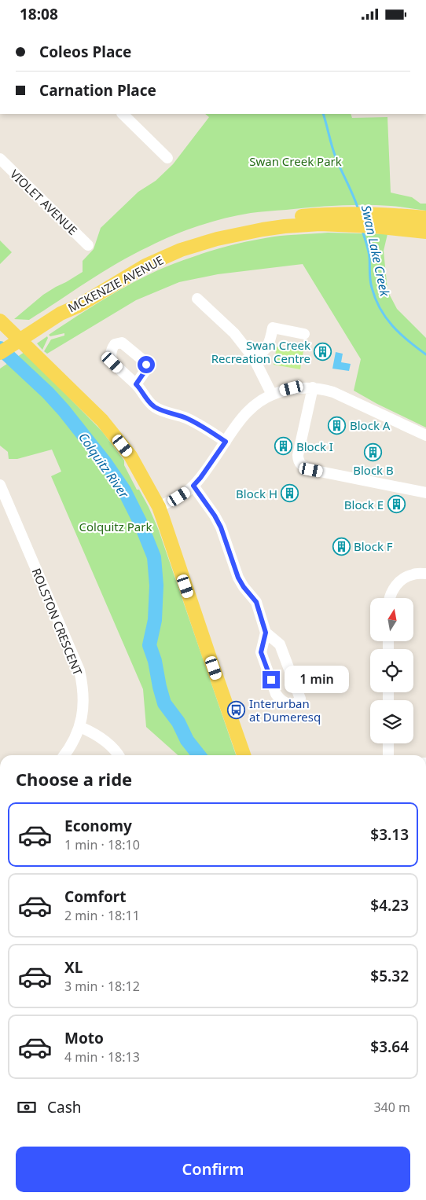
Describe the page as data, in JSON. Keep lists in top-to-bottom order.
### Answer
{
  "streets": {
    "main road": ["MCKENZIE AVENUE"],
    "street": ["VIOLET AVENUE", "ROLSTON CRESCENT"]
  },
  "water": ["Swan Lake Creek", "Colquitz River"],
  "parks": ["Swan Creek Park", "Colquitz Park"],
  "places": {
    "building": [
      "Swan Creek Recreation Centre",
      "Block A",
      "Block I",
      "Block B",
      "Block H",
      "Block E",
      "Block F"
    ],
    "bus stop": ["Interurban at Dumeresq"]
  },
  "north": "top",
  "page": {
    "status": "18:08",
    "banner": ["Coleos Place", "Carnation Place"],
    "bubble": "1 min",
    "heading": "Choose a ride",
    "list": [
      {
        "name": "Economy",
        "note": "1 min · 18:10",
        "value": "$3.13"
      },
      {
        "name": "Comfort",
        "note": "2 min · 18:11",
        "value": "$4.23"
      },
      {
        "name": "XL",
        "note": "3 min · 18:12",
        "value": "$5.32"
      },
      {
        "name": "Moto",
        "note": "4 min · 18:13",
        "value": "$3.64"
      }
    ],
    "pay": ["Cash", "340 m"],
    "buttons": "Confirm"
  }
}
